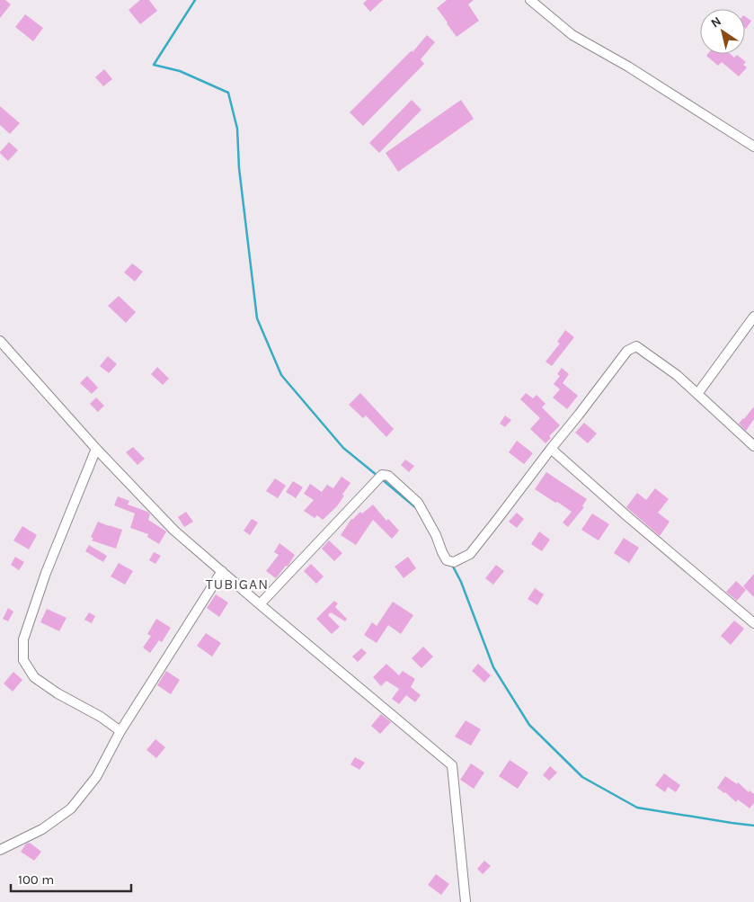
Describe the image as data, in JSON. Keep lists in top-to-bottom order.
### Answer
{
  "districts": ["TUBIGAN"],
  "scale_bar": "100 m",
  "north": "top left"
}
